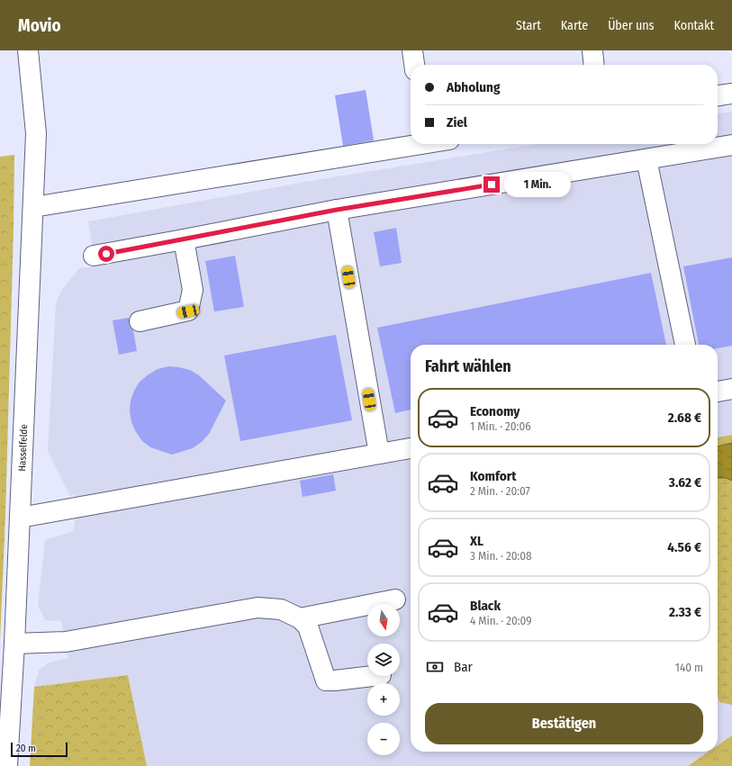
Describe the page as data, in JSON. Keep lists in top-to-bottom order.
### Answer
{
  "streets": {
    "street": ["Hasselfelde"]
  },
  "scale_bar": "20 m",
  "north": "bottom",
  "page": {
    "header": "Movio",
    "nav": [
      "Start",
      "Karte",
      "Über uns",
      "Kontakt"
    ],
    "banner": ["Abholung", "Ziel"],
    "bubble": "1 Min.",
    "heading": "Fahrt wählen",
    "list": [
      {
        "name": "Economy",
        "note": "1 Min. · 20:06",
        "value": "2.68 €"
      },
      {
        "name": "Komfort",
        "note": "2 Min. · 20:07",
        "value": "3.62 €"
      },
      {
        "name": "XL",
        "note": "3 Min. · 20:08",
        "value": "4.56 €"
      },
      {
        "name": "Black",
        "note": "4 Min. · 20:09",
        "value": "2.33 €"
      }
    ],
    "map_buttons": ["+", "−"],
    "pay": ["Bar", "140 m"],
    "buttons": "Bestätigen",
    "scale": "20 m"
  }
}
